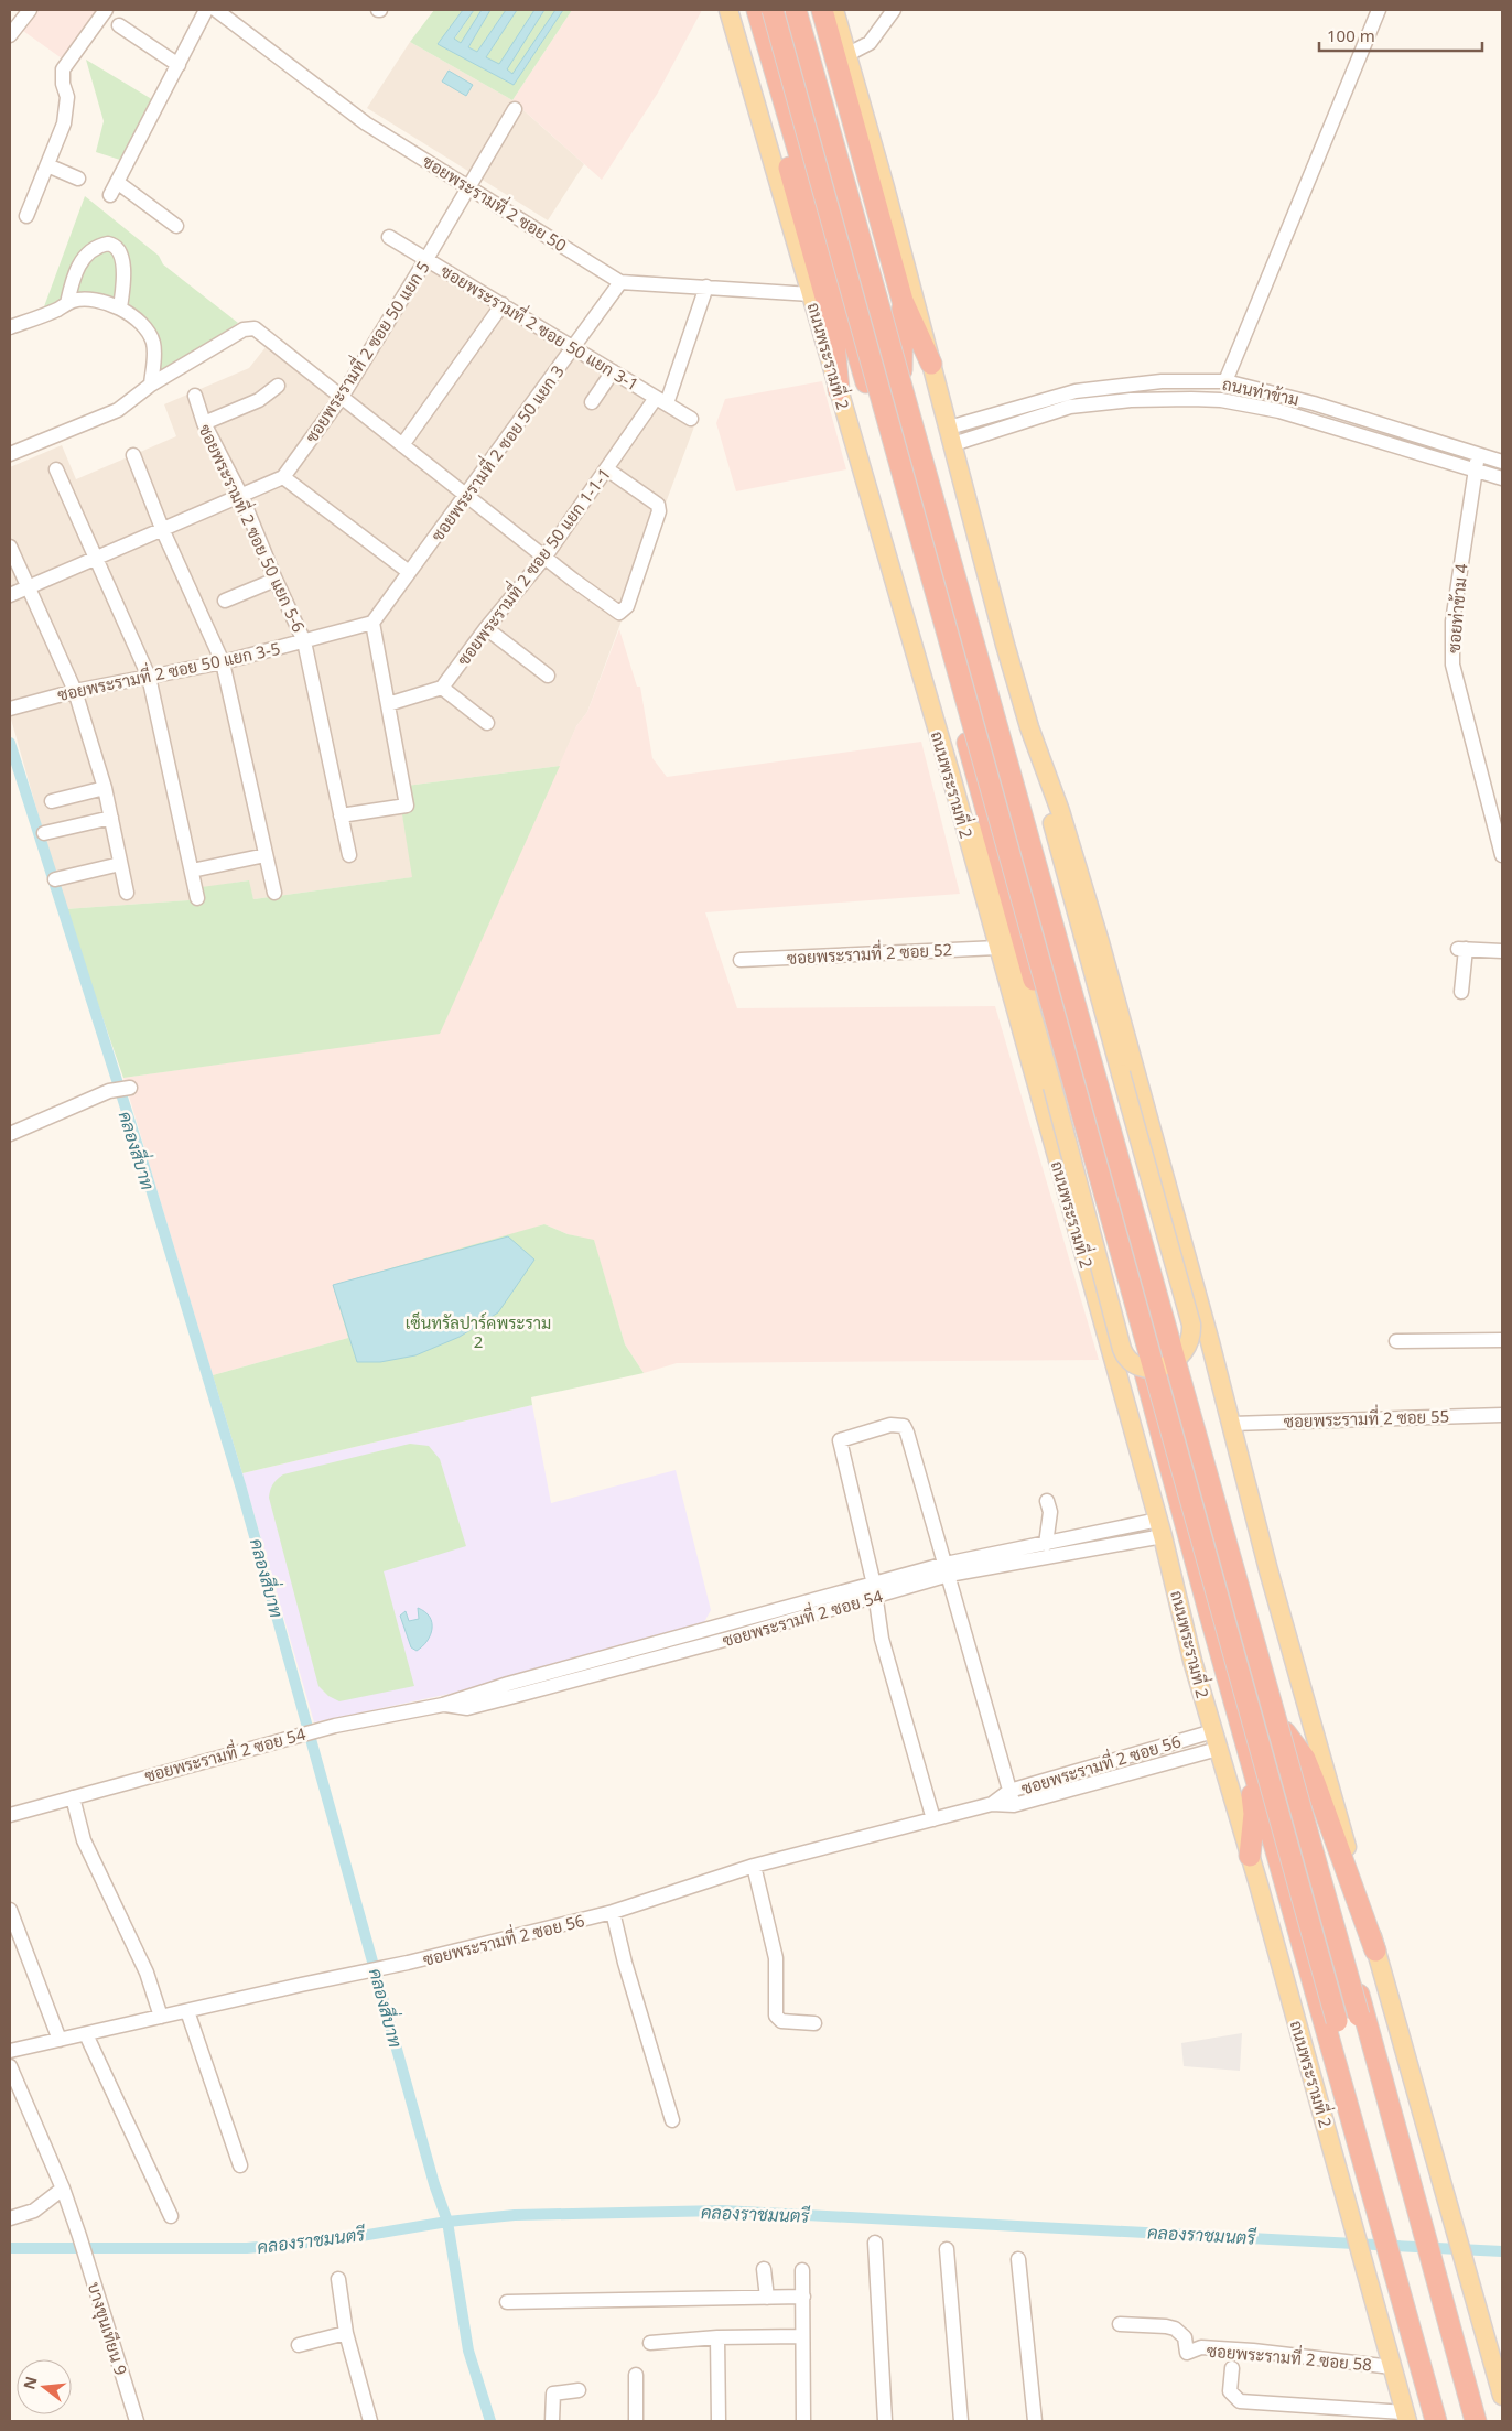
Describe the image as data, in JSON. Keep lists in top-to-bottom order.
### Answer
{
  "streets": {
    "highway": ["ถนนพระรามที่ 2"],
    "street": [
      "ซอยพระรามที่ 2 ซอย 50",
      "ซอยพระรามที่ 2 ซอย 50 แยก 3-1",
      "ซอยพระรามที่ 2 ซอย 50 แยก 5",
      "ถนนท่าข้าม",
      "ซอยพระรามที่ 2 ซอย 50 แยก 3",
      "ซอยพระรามที่ 2 ซอย 50 แยก 5-6",
      "ซอยพระรามที่ 2 ซอย 50 แยก 1-1-1",
      "ซอยท่าข้าม 4",
      "ซอยพระรามที่ 2 ซอย 50 แยก 3-5",
      "ซอยพระรามที่ 2 ซอย 52",
      "ซอยพระรามที่ 2 ซอย 55",
      "ซอยพระรามที่ 2 ซอย 54",
      "ซอยพระรามที่ 2 ซอย 56",
      "บางขุนเทียน 9",
      "ซอยพระรามที่ 2 ซอย 58"
    ]
  },
  "crossings": [
    ["ซอยพระรามที่ 2 ซอย 50", "ซอยพระรามที่ 2 ซอย 50 แยก 5"],
    ["ซอยพระรามที่ 2 ซอย 50", "ถนนพระรามที่ 2"],
    ["ซอยพระรามที่ 2 ซอย 50", "ซอยพระรามที่ 2 ซอย 50 แยก 3"],
    ["ซอยพระรามที่ 2 ซอย 50", "ซอยพระรามที่ 2 ซอย 50 แยก 1-1-1"],
    ["ซอยพระรามที่ 2 ซอย 50 แยก 3-1", "ซอยพระรามที่ 2 ซอย 50 แยก 5"],
    ["ซอยพระรามที่ 2 ซอย 50 แยก 3-1", "ซอยพระรามที่ 2 ซอย 50 แยก 3"],
    ["ซอยพระรามที่ 2 ซอย 50 แยก 3-1", "ซอยพระรามที่ 2 ซอย 50 แยก 1-1-1"],
    ["ซอยพระรามที่ 2 ซอย 50 แยก 5", "ซอยพระรามที่ 2 ซอย 50 แยก 5-6"],
    ["ถนนพระรามที่ 2", "ซอยพระรามที่ 2 ซอย 52"],
    ["ถนนพระรามที่ 2", "ซอยพระรามที่ 2 ซอย 54"],
    ["ถนนพระรามที่ 2", "ซอยพระรามที่ 2 ซอย 56"],
    ["ถนนพระรามที่ 2", "ซอยพระรามที่ 2 ซอย 58"],
    ["ถนนท่าข้าม", "ซอยท่าข้าม 4"],
    ["ซอยพระรามที่ 2 ซอย 50 แยก 3", "ซอยพระรามที่ 2 ซอย 50 แยก 3-5"],
    ["ซอยพระรามที่ 2 ซอย 50 แยก 5-6", "ซอยพระรามที่ 2 ซอย 50 แยก 3-5"]
  ],
  "water": ["คลองสี่บาท", "คลองราชมนตรี"],
  "parks": ["เซ็นทรัลปาร์คพระราม 2"],
  "scale_bar": "100 m",
  "north": "left"
}
